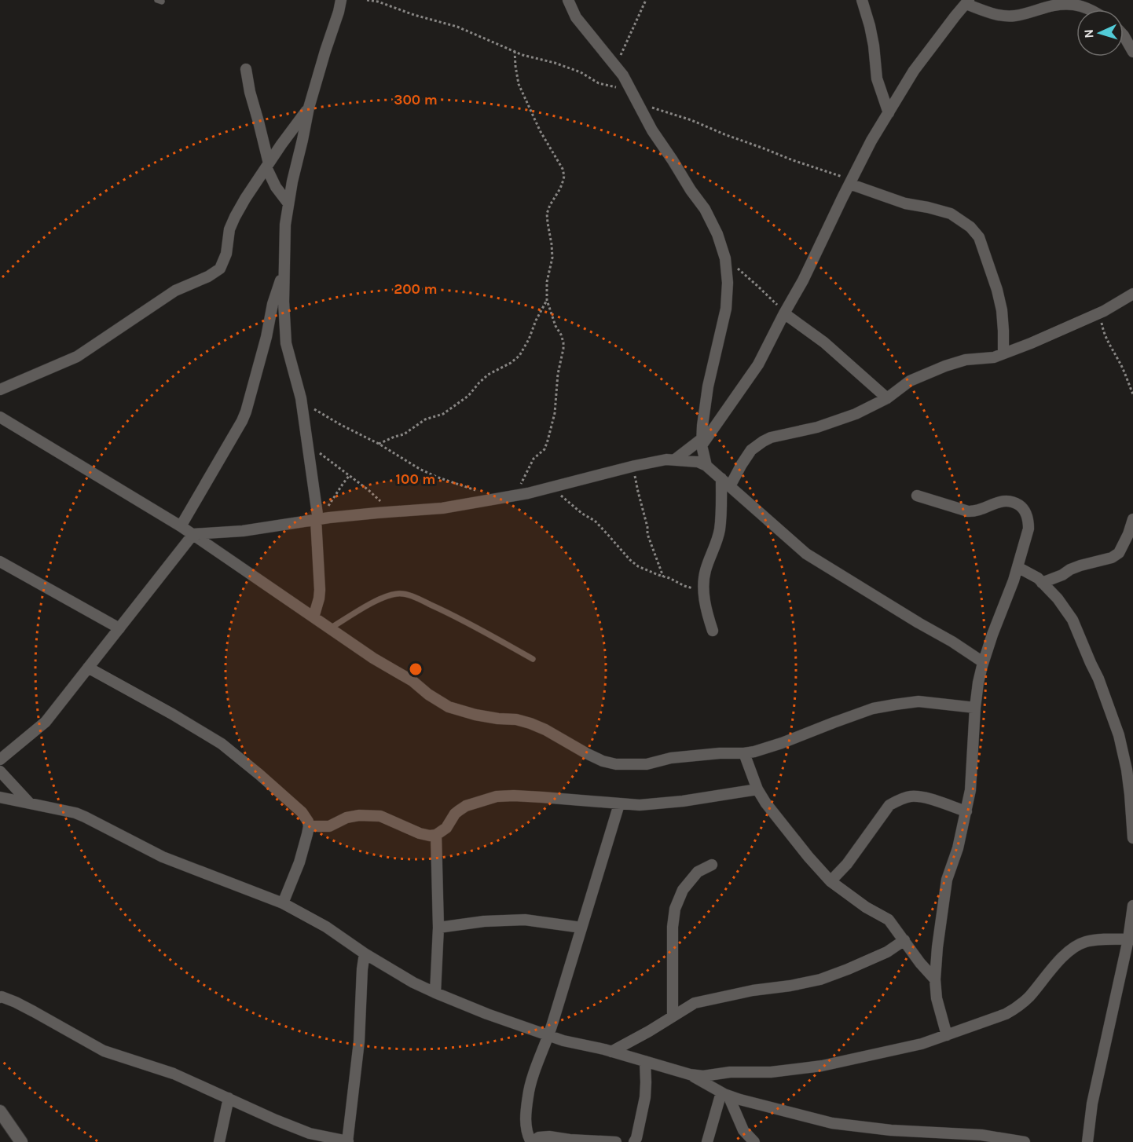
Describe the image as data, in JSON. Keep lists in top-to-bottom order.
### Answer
{
  "north": "left",
  "rings": ["300 m", "200 m", "100 m"]
}
